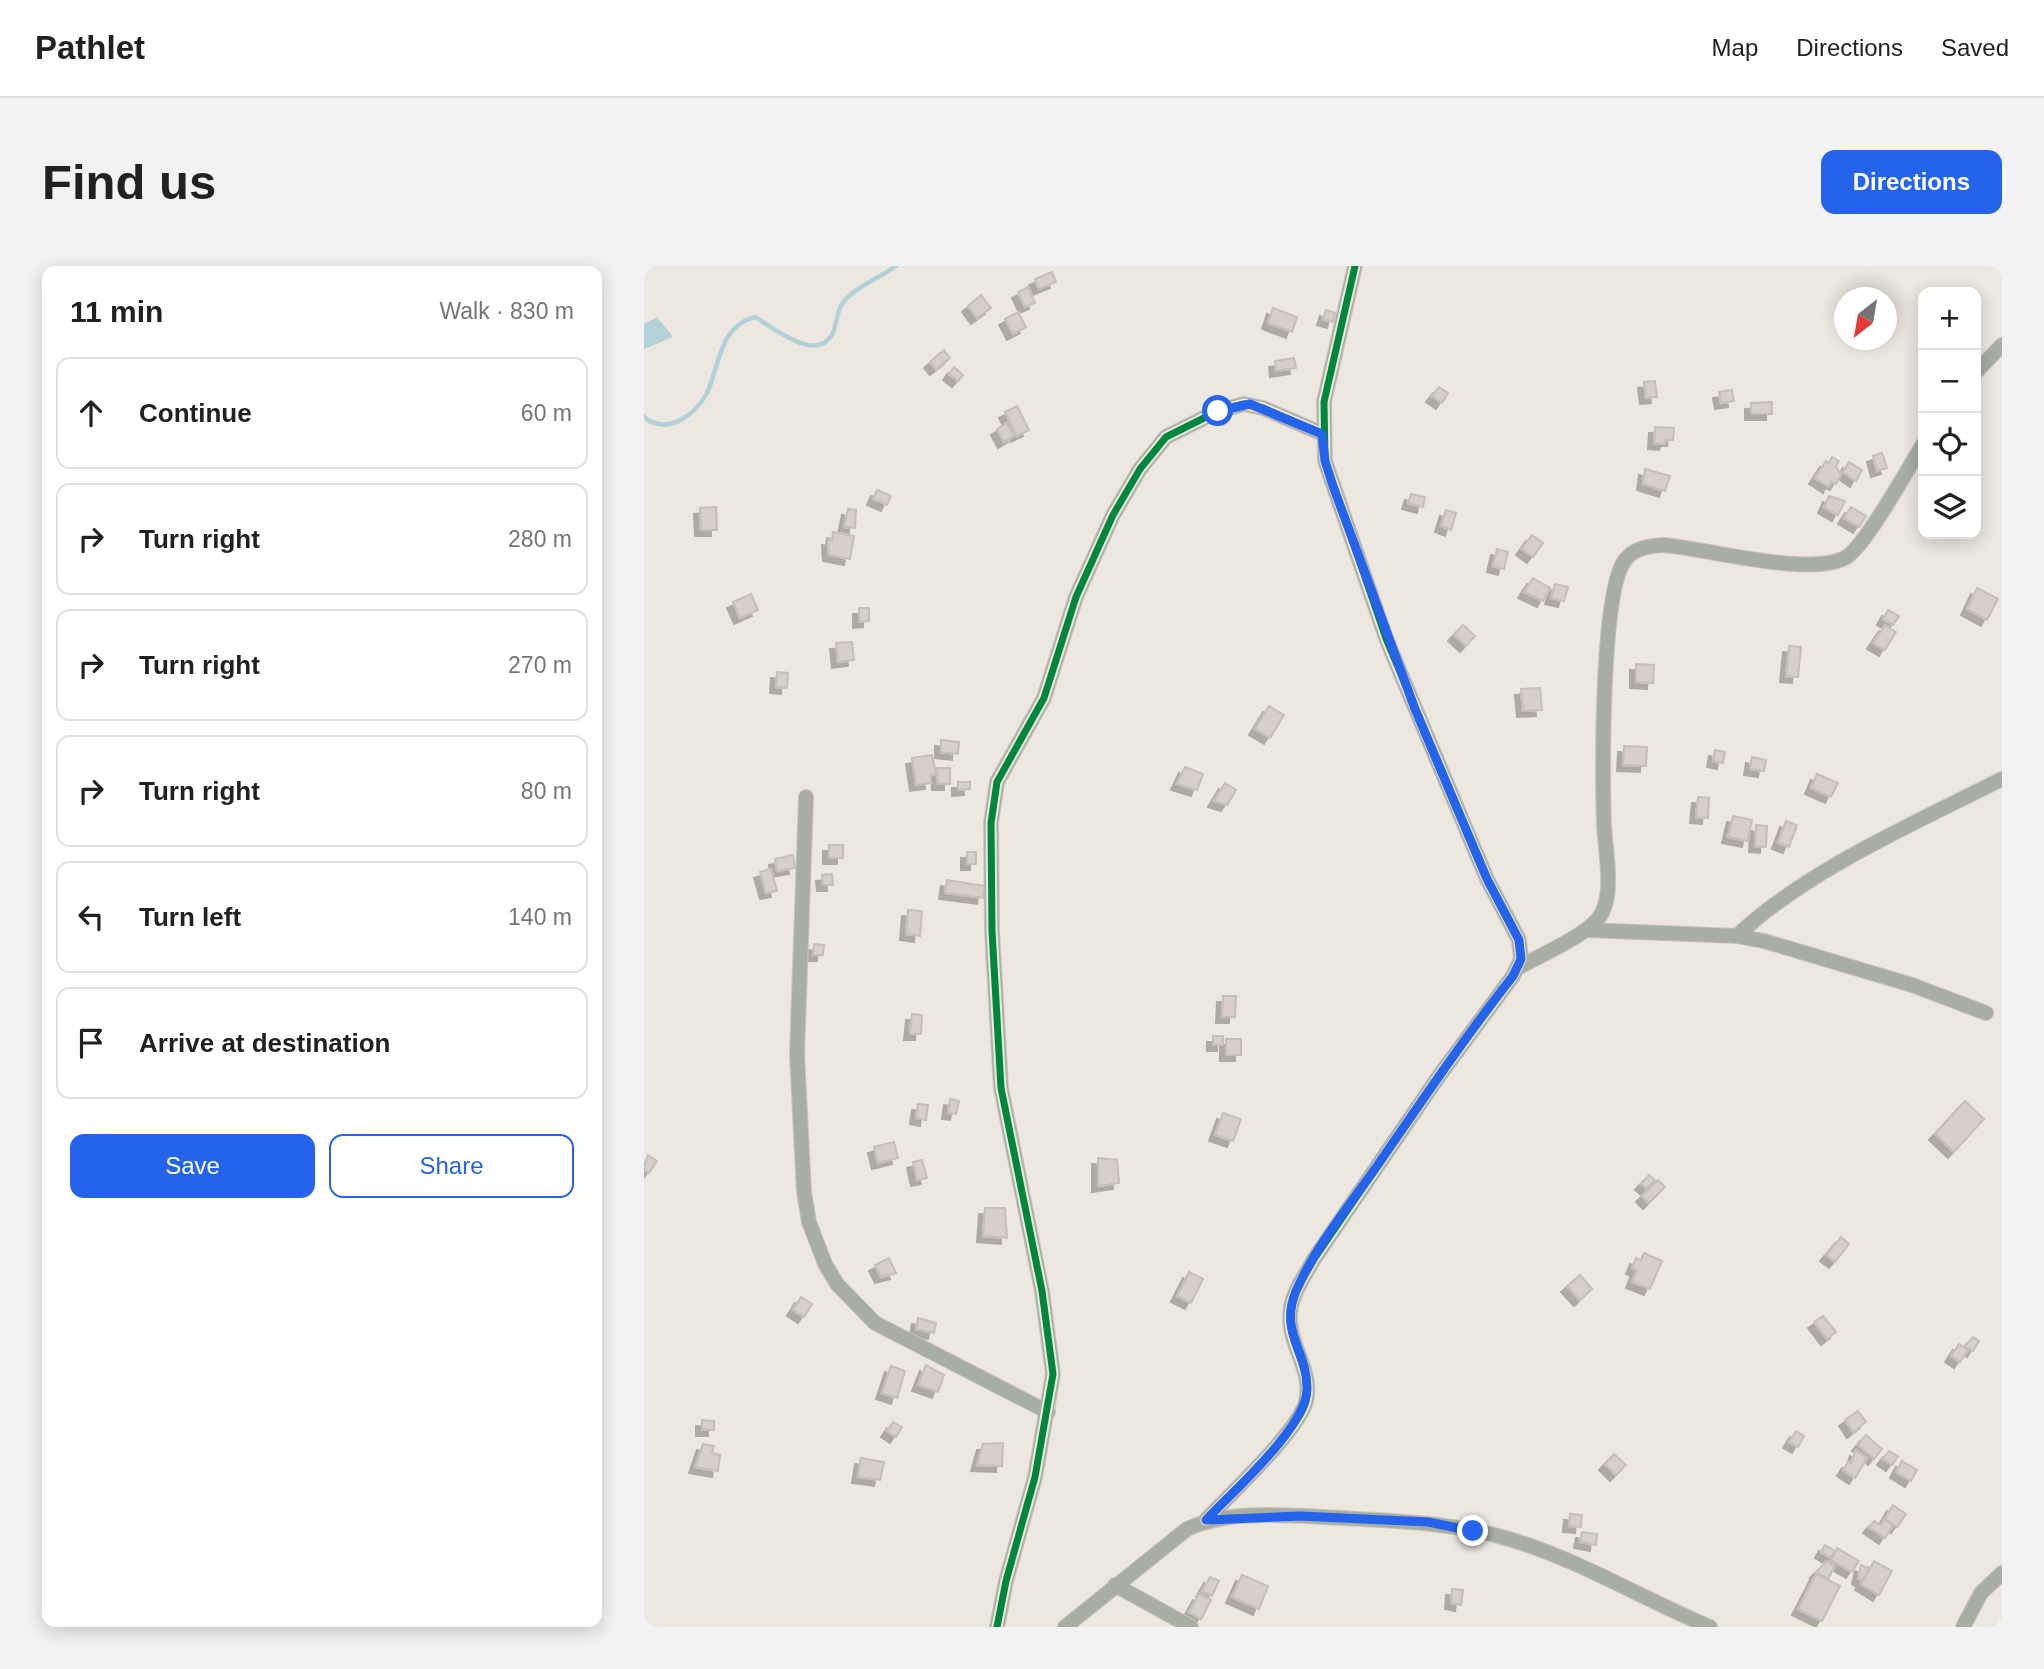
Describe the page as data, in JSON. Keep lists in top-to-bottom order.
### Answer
{
  "north": "bottom left",
  "page": {
    "header": "Pathlet",
    "nav": ["Map", "Directions", "Saved"],
    "buttons": [
      "Directions",
      ["Save", "Share"]
    ],
    "title": "Find us",
    "heading": ["11 min", "Walk · 830 m"],
    "map_buttons": ["+", "−"],
    "list": [
      ["Continue", "60 m"],
      ["Turn right", "280 m"],
      ["Turn right", "270 m"],
      ["Turn right", "80 m"],
      ["Turn left", "140 m"],
      "Arrive at destination"
    ]
  }
}
